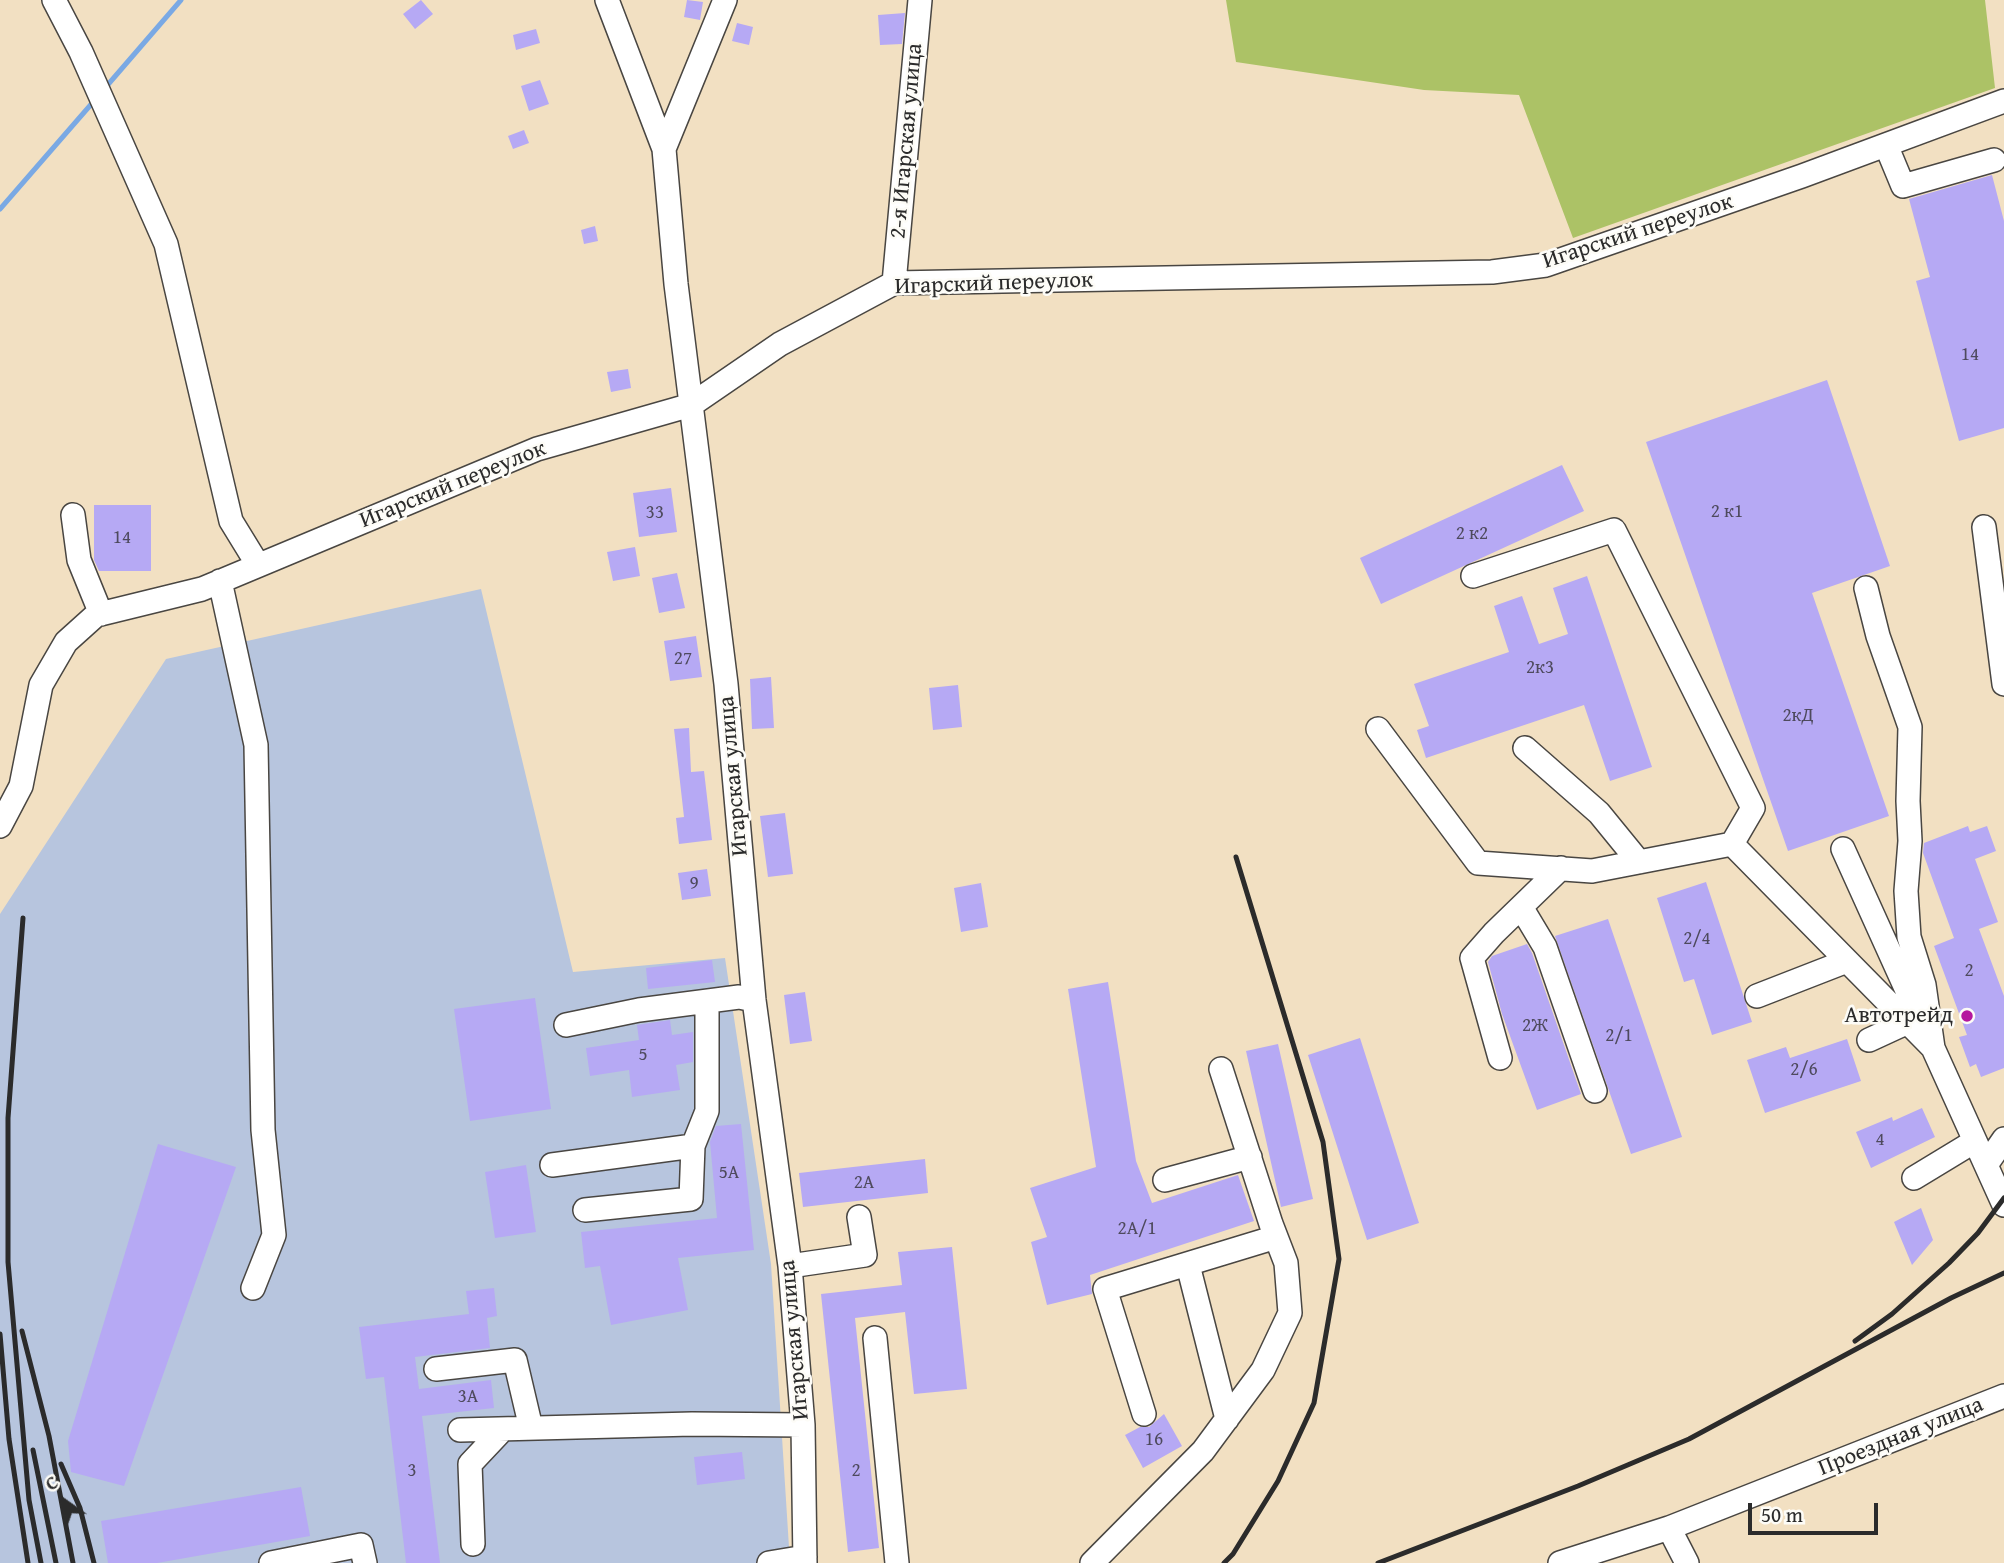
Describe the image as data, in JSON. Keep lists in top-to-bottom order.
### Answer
{
  "streets": {
    "street": [
      "2-я Игарская улица",
      "Игарский переулок",
      "Игарская улица",
      "Проездная улица"
    ]
  },
  "crossings": [
    ["2-я Игарская улица", "Игарский переулок"],
    ["Игарский переулок", "Игарская улица"]
  ],
  "places": ["Автотрейд"],
  "house_numbers": [
    "14",
    "2 к1",
    "33",
    "2 к2",
    "14",
    "27",
    "2к3",
    "2кД",
    "9",
    "2/4",
    "2",
    "2Ж",
    "2/1",
    "5",
    "2/6",
    "4",
    "5А",
    "2А",
    "2А/1",
    "3А",
    "16",
    "3",
    "2"
  ],
  "scale_bar": "50 m",
  "north": "top left"
}
